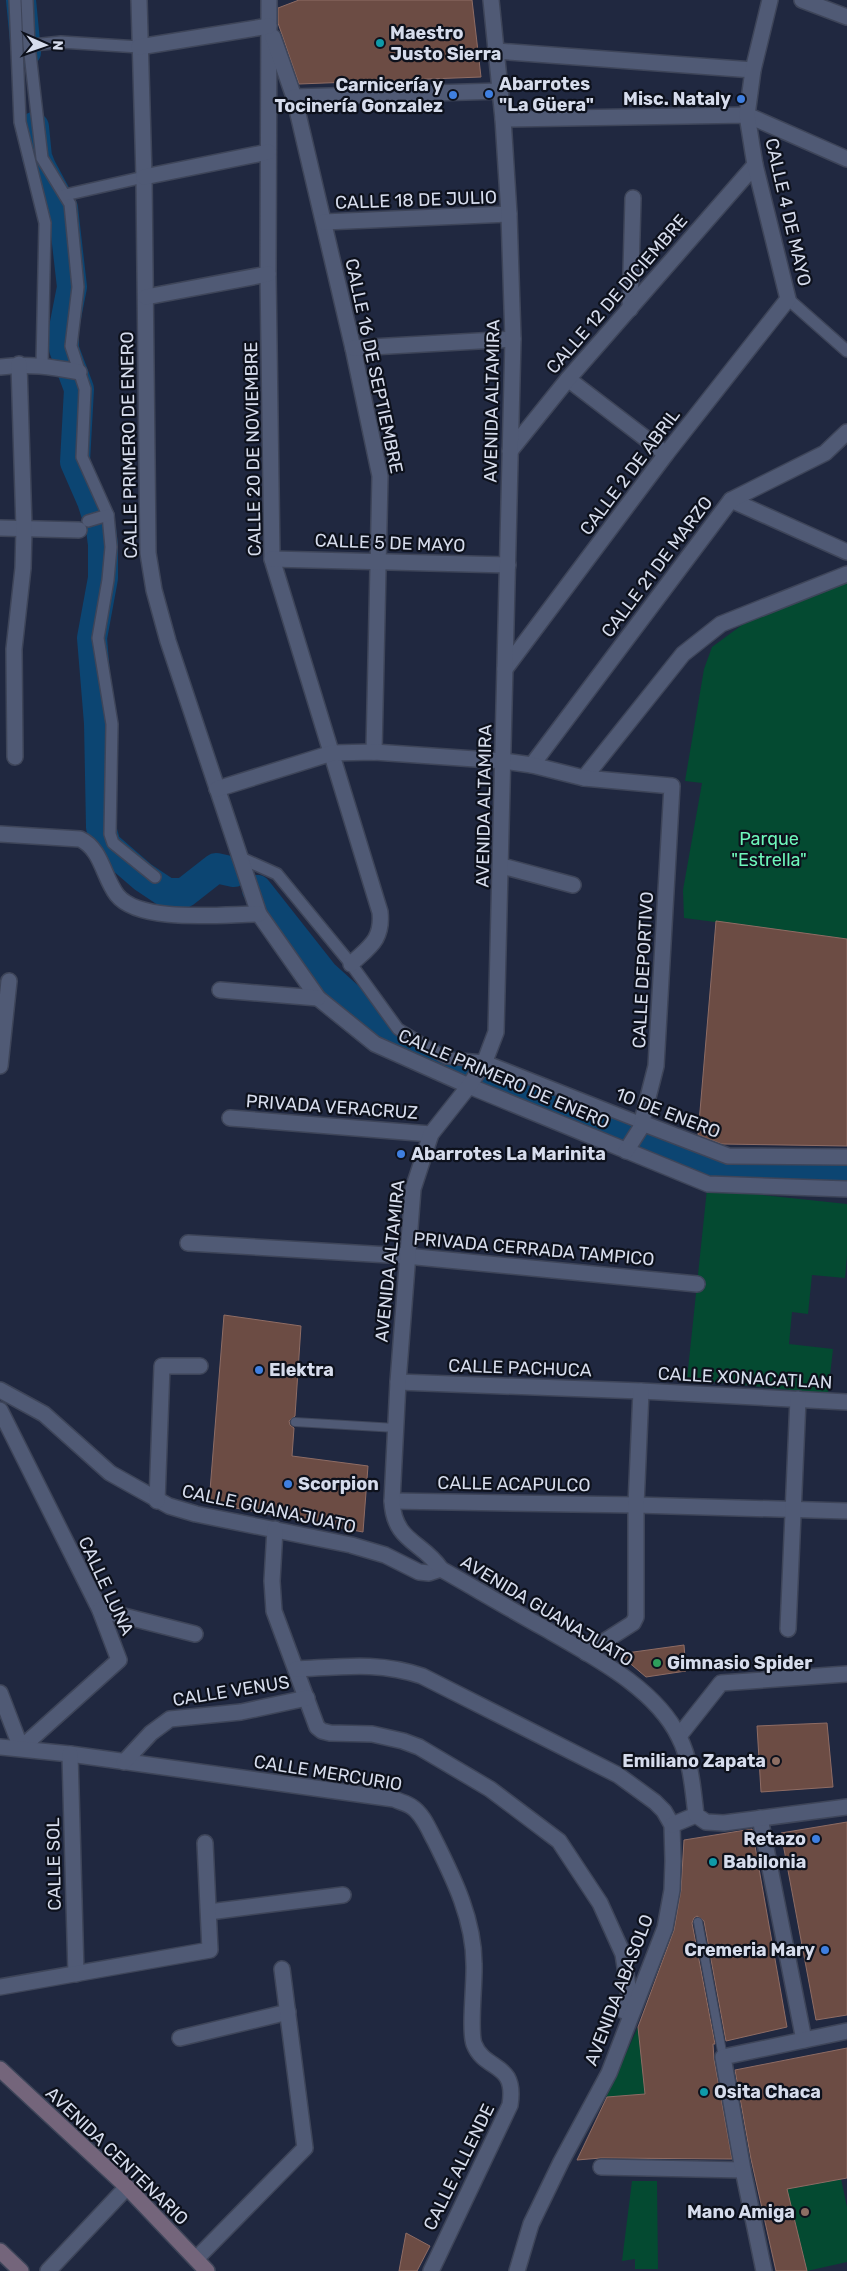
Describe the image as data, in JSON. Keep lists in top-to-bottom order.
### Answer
{
  "streets": {
    "main road": ["AVENIDA CENTENARIO"],
    "street": [
      "CALLE 18 DE JULIO",
      "CALLE 4 DE MAYO",
      "CALLE 12 DE DICIEMBRE",
      "CALLE 16 DE SEPTIEMBRE",
      "AVENIDA ALTAMIRA",
      "CALLE PRIMERO DE ENERO",
      "CALLE 20 DE NOVIEMBRE",
      "CALLE 2 DE ABRIL",
      "CALLE 5 DE MAYO",
      "CALLE 21 DE MARZO",
      "CALLE DEPORTIVO",
      "PRIVADA VERACRUZ",
      "1O DE ENERO",
      "PRIVADA CERRADA TAMPICO",
      "CALLE PACHUCA",
      "CALLE XONACATLAN",
      "CALLE ACAPULCO",
      "CALLE GUANAJUATO",
      "CALLE LUNA",
      "AVENIDA GUANAJUATO",
      "CALLE VENUS",
      "CALLE MERCURIO",
      "CALLE SOL",
      "AVENIDA ABASOLO",
      "CALLE ALLENDE"
    ]
  },
  "crossings": [
    ["CALLE 18 DE JULIO", "CALLE 16 DE SEPTIEMBRE"],
    ["CALLE 18 DE JULIO", "AVENIDA ALTAMIRA"],
    ["CALLE 4 DE MAYO", "CALLE 12 DE DICIEMBRE"],
    ["CALLE 4 DE MAYO", "CALLE 2 DE ABRIL"],
    ["CALLE 12 DE DICIEMBRE", "AVENIDA ALTAMIRA"],
    ["CALLE 16 DE SEPTIEMBRE", "CALLE 20 DE NOVIEMBRE"],
    ["CALLE 16 DE SEPTIEMBRE", "CALLE 5 DE MAYO"],
    ["AVENIDA ALTAMIRA", "CALLE PRIMERO DE ENERO"],
    ["AVENIDA ALTAMIRA", "CALLE 2 DE ABRIL"],
    ["AVENIDA ALTAMIRA", "CALLE 5 DE MAYO"],
    ["AVENIDA ALTAMIRA", "PRIVADA VERACRUZ"],
    ["AVENIDA ALTAMIRA", "1O DE ENERO"],
    ["AVENIDA ALTAMIRA", "PRIVADA CERRADA TAMPICO"],
    ["AVENIDA ALTAMIRA", "CALLE PACHUCA"],
    ["AVENIDA ALTAMIRA", "CALLE ACAPULCO"],
    ["AVENIDA ALTAMIRA", "CALLE GUANAJUATO"],
    ["AVENIDA ALTAMIRA", "AVENIDA GUANAJUATO"],
    ["CALLE PRIMERO DE ENERO", "CALLE 20 DE NOVIEMBRE"],
    ["CALLE PRIMERO DE ENERO", "CALLE DEPORTIVO"],
    ["CALLE PRIMERO DE ENERO", "1O DE ENERO"],
    ["CALLE 20 DE NOVIEMBRE", "CALLE 5 DE MAYO"],
    ["CALLE DEPORTIVO", "1O DE ENERO"],
    ["CALLE PACHUCA", "CALLE XONACATLAN"],
    ["CALLE GUANAJUATO", "AVENIDA GUANAJUATO"],
    ["CALLE GUANAJUATO", "CALLE VENUS"],
    ["CALLE LUNA", "CALLE MERCURIO"],
    ["CALLE VENUS", "CALLE MERCURIO"],
    ["CALLE MERCURIO", "CALLE SOL"],
    ["CALLE MERCURIO", "CALLE ALLENDE"]
  ],
  "parks": ["Parque \"Estrella\""],
  "places": [
    "Maestro Justo Sierra",
    "Abarrotes \"La Güera\"",
    "Carnicería y Tocinería Gonzalez",
    "Misc. Nataly",
    "Abarrotes La Marinita",
    "Elektra",
    "Scorpion",
    "Gimnasio Spider",
    "Emiliano Zapata",
    "Retazo",
    "Babilonia",
    "Cremeria Mary",
    "Osita Chaca",
    "Mano Amiga"
  ],
  "north": "right"
}
